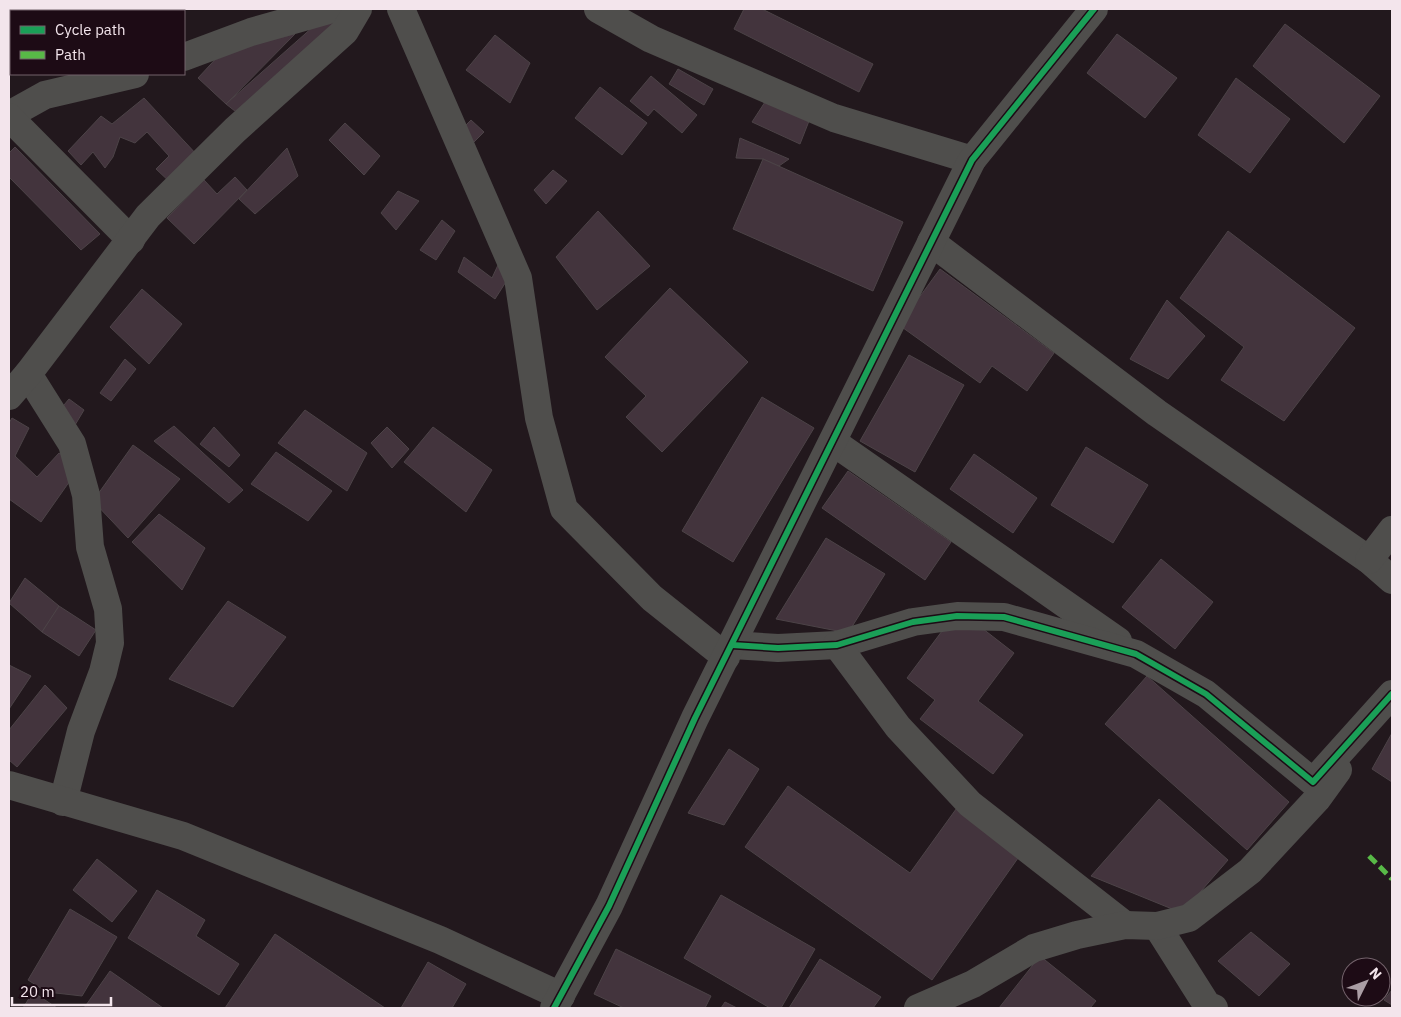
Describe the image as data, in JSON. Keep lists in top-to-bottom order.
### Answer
{
  "legend": ["Cycle path", "Path"],
  "scale_bar": "20 m",
  "north": "top right"
}
